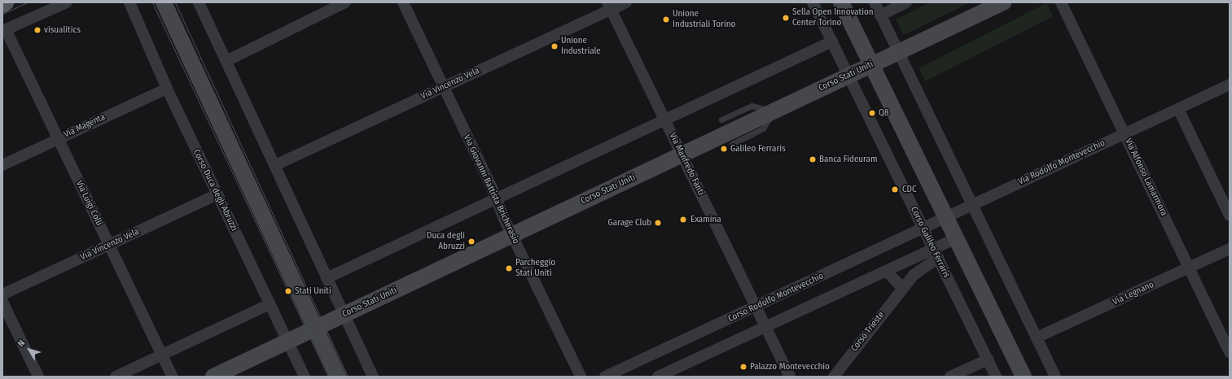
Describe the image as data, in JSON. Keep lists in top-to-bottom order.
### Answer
{
  "streets": {
    "main road": ["Corso Stati Uniti"],
    "street": [
      "Via Vincenzo Vela",
      "Via Magenta",
      "Via Rodolfo Montevecchio",
      "Via Manfredo Fanti",
      "Via Alfonso Lamarmora",
      "Via Giovanni Battista Bricherasio",
      "Corso Duca degli Abruzzi",
      "Via Luigi Colli",
      "Corso Galileo Ferraris",
      "Via Legnano",
      "Corso Rodolfo Montevecchio",
      "Corso Trieste"
    ]
  },
  "crossings": [
    ["Corso Stati Uniti", "Via Manfredo Fanti"],
    ["Corso Stati Uniti", "Via Giovanni Battista Bricherasio"],
    ["Corso Stati Uniti", "Corso Duca degli Abruzzi"],
    ["Corso Stati Uniti", "Corso Galileo Ferraris"],
    ["Via Vincenzo Vela", "Via Manfredo Fanti"],
    ["Via Vincenzo Vela", "Via Giovanni Battista Bricherasio"],
    ["Via Vincenzo Vela", "Corso Duca degli Abruzzi"],
    ["Via Vincenzo Vela", "Via Luigi Colli"],
    ["Via Magenta", "Corso Duca degli Abruzzi"],
    ["Via Magenta", "Via Luigi Colli"],
    ["Via Rodolfo Montevecchio", "Via Alfonso Lamarmora"],
    ["Via Rodolfo Montevecchio", "Corso Rodolfo Montevecchio"],
    ["Via Manfredo Fanti", "Corso Rodolfo Montevecchio"],
    ["Via Alfonso Lamarmora", "Via Legnano"],
    ["Corso Galileo Ferraris", "Corso Rodolfo Montevecchio"],
    ["Corso Galileo Ferraris", "Corso Trieste"]
  ],
  "places": [
    "Sella Open Innovation Center Torino",
    "Unione Industriali Torino",
    "visualitics",
    "Unione Industriale",
    "Q8",
    "Galileo Ferraris",
    "Banca Fideuram",
    "CDC",
    "Examina",
    "Garage Club",
    "Duca degli Abruzzi",
    "Parcheggio Stati Uniti",
    "Stati Uniti",
    "Palazzo Montevecchio"
  ],
  "north": "top left"
}
